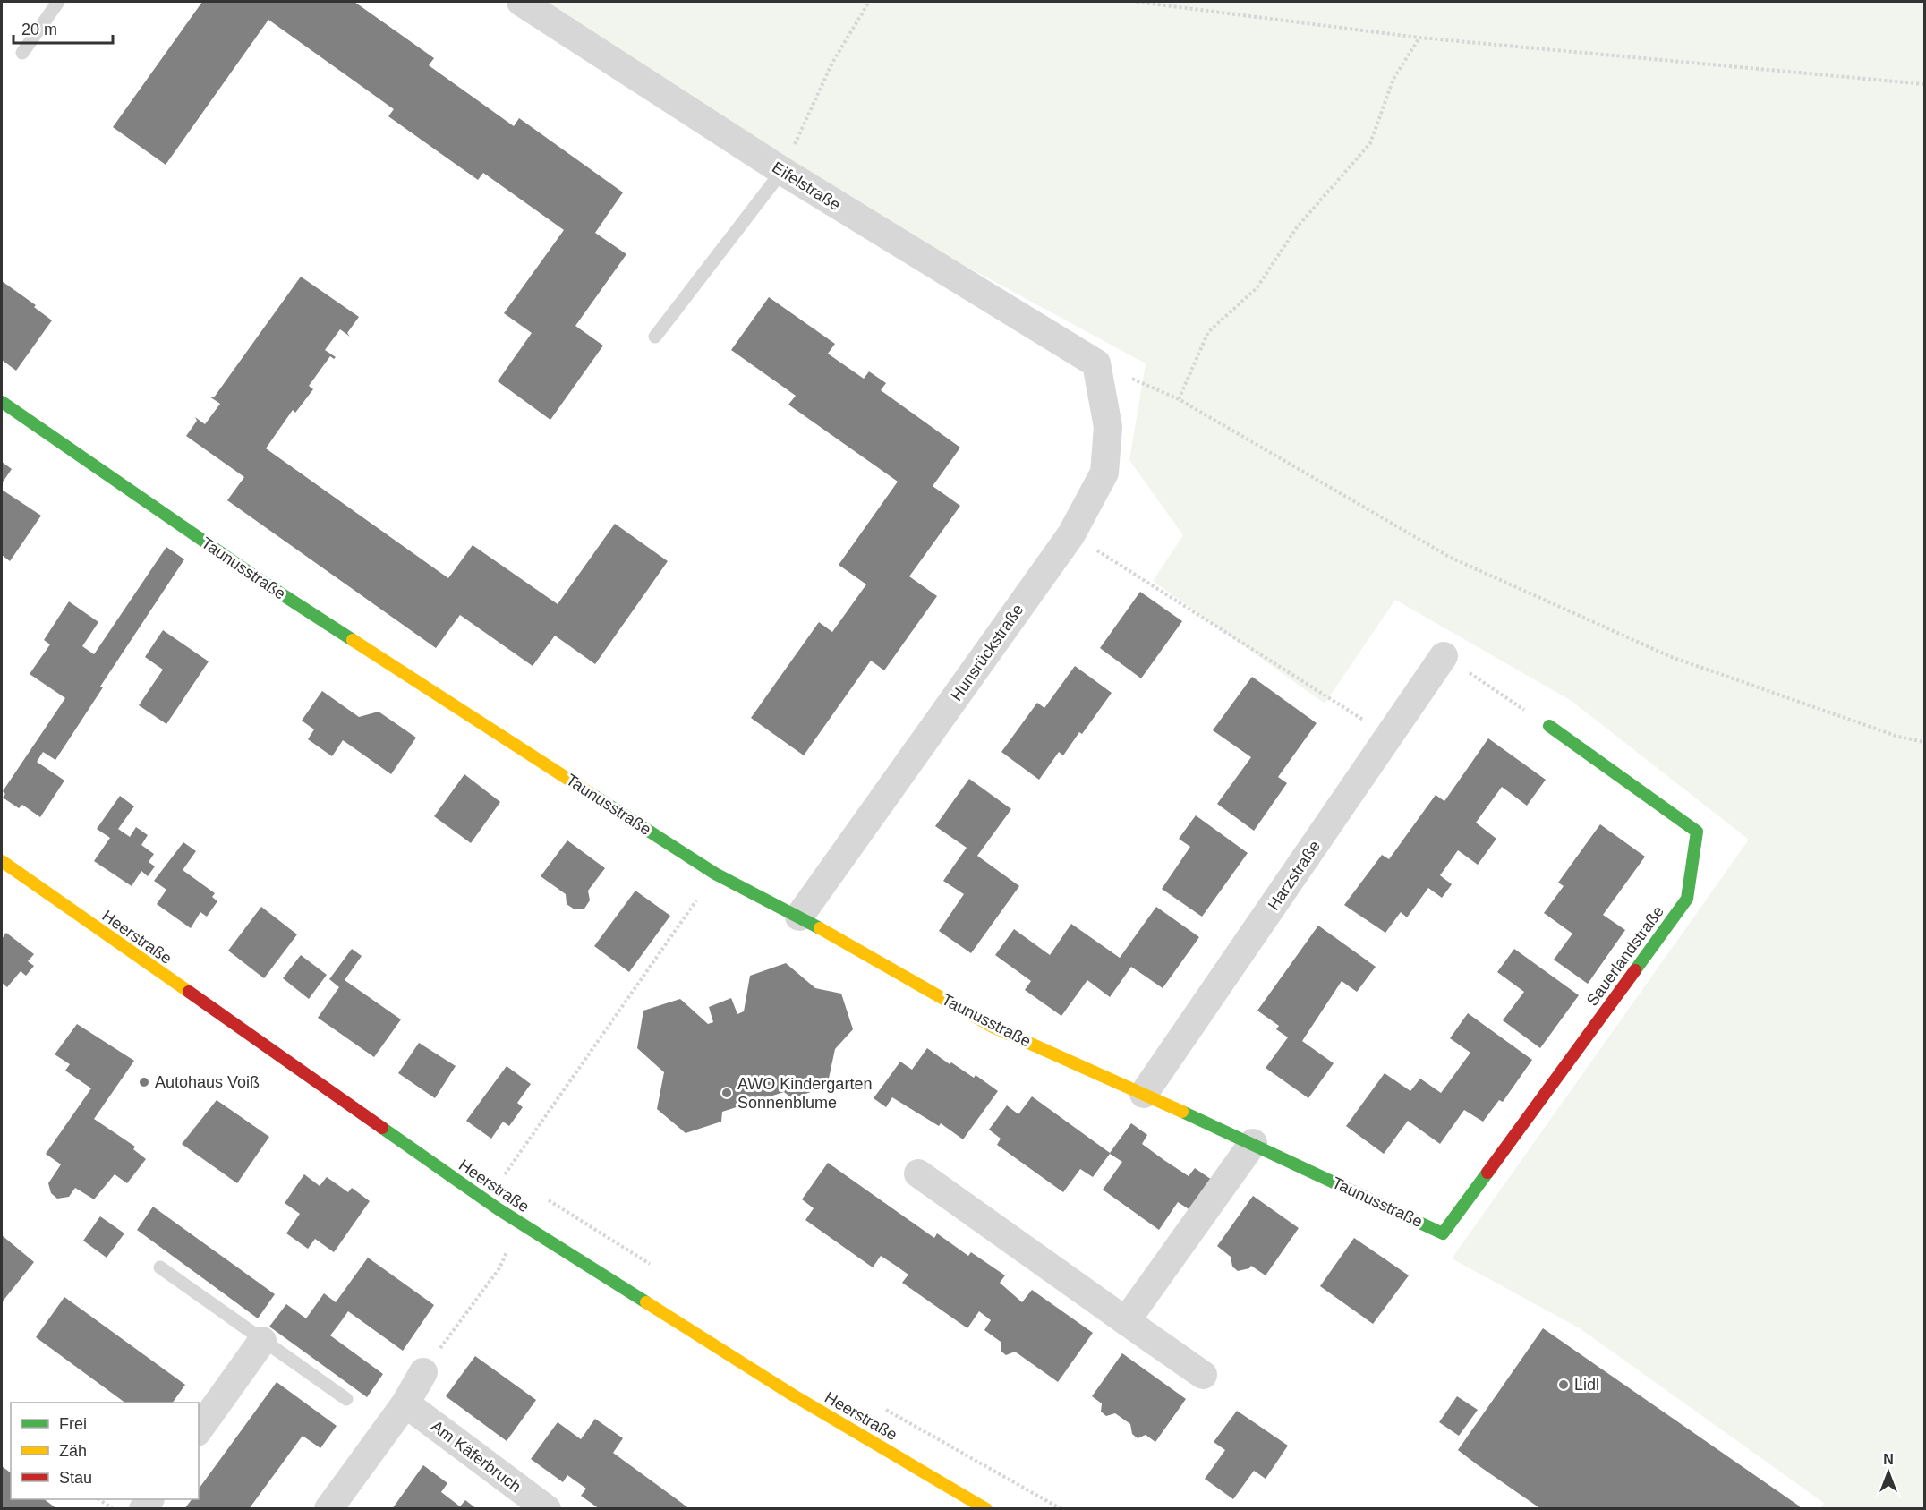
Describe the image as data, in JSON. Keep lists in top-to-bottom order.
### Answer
{
  "streets": {
    "street": [
      "Eifelstraße",
      "Taunusstraße",
      "Hunsrückstraße",
      "Harzstraße",
      "Heerstraße",
      "Sauerlandstraße",
      "Am Käferbruch"
    ]
  },
  "crossings": [
    ["Eifelstraße", "Hunsrückstraße"],
    ["Taunusstraße", "Hunsrückstraße"],
    ["Taunusstraße", "Harzstraße"],
    ["Taunusstraße", "Sauerlandstraße"]
  ],
  "places": ["Autohaus Voiß", "AWO Kindergarten Sonnenblume", "Lidl"],
  "legend": ["Frei", "Zäh", "Stau"],
  "scale_bar": "20 m",
  "north": "top"
}
